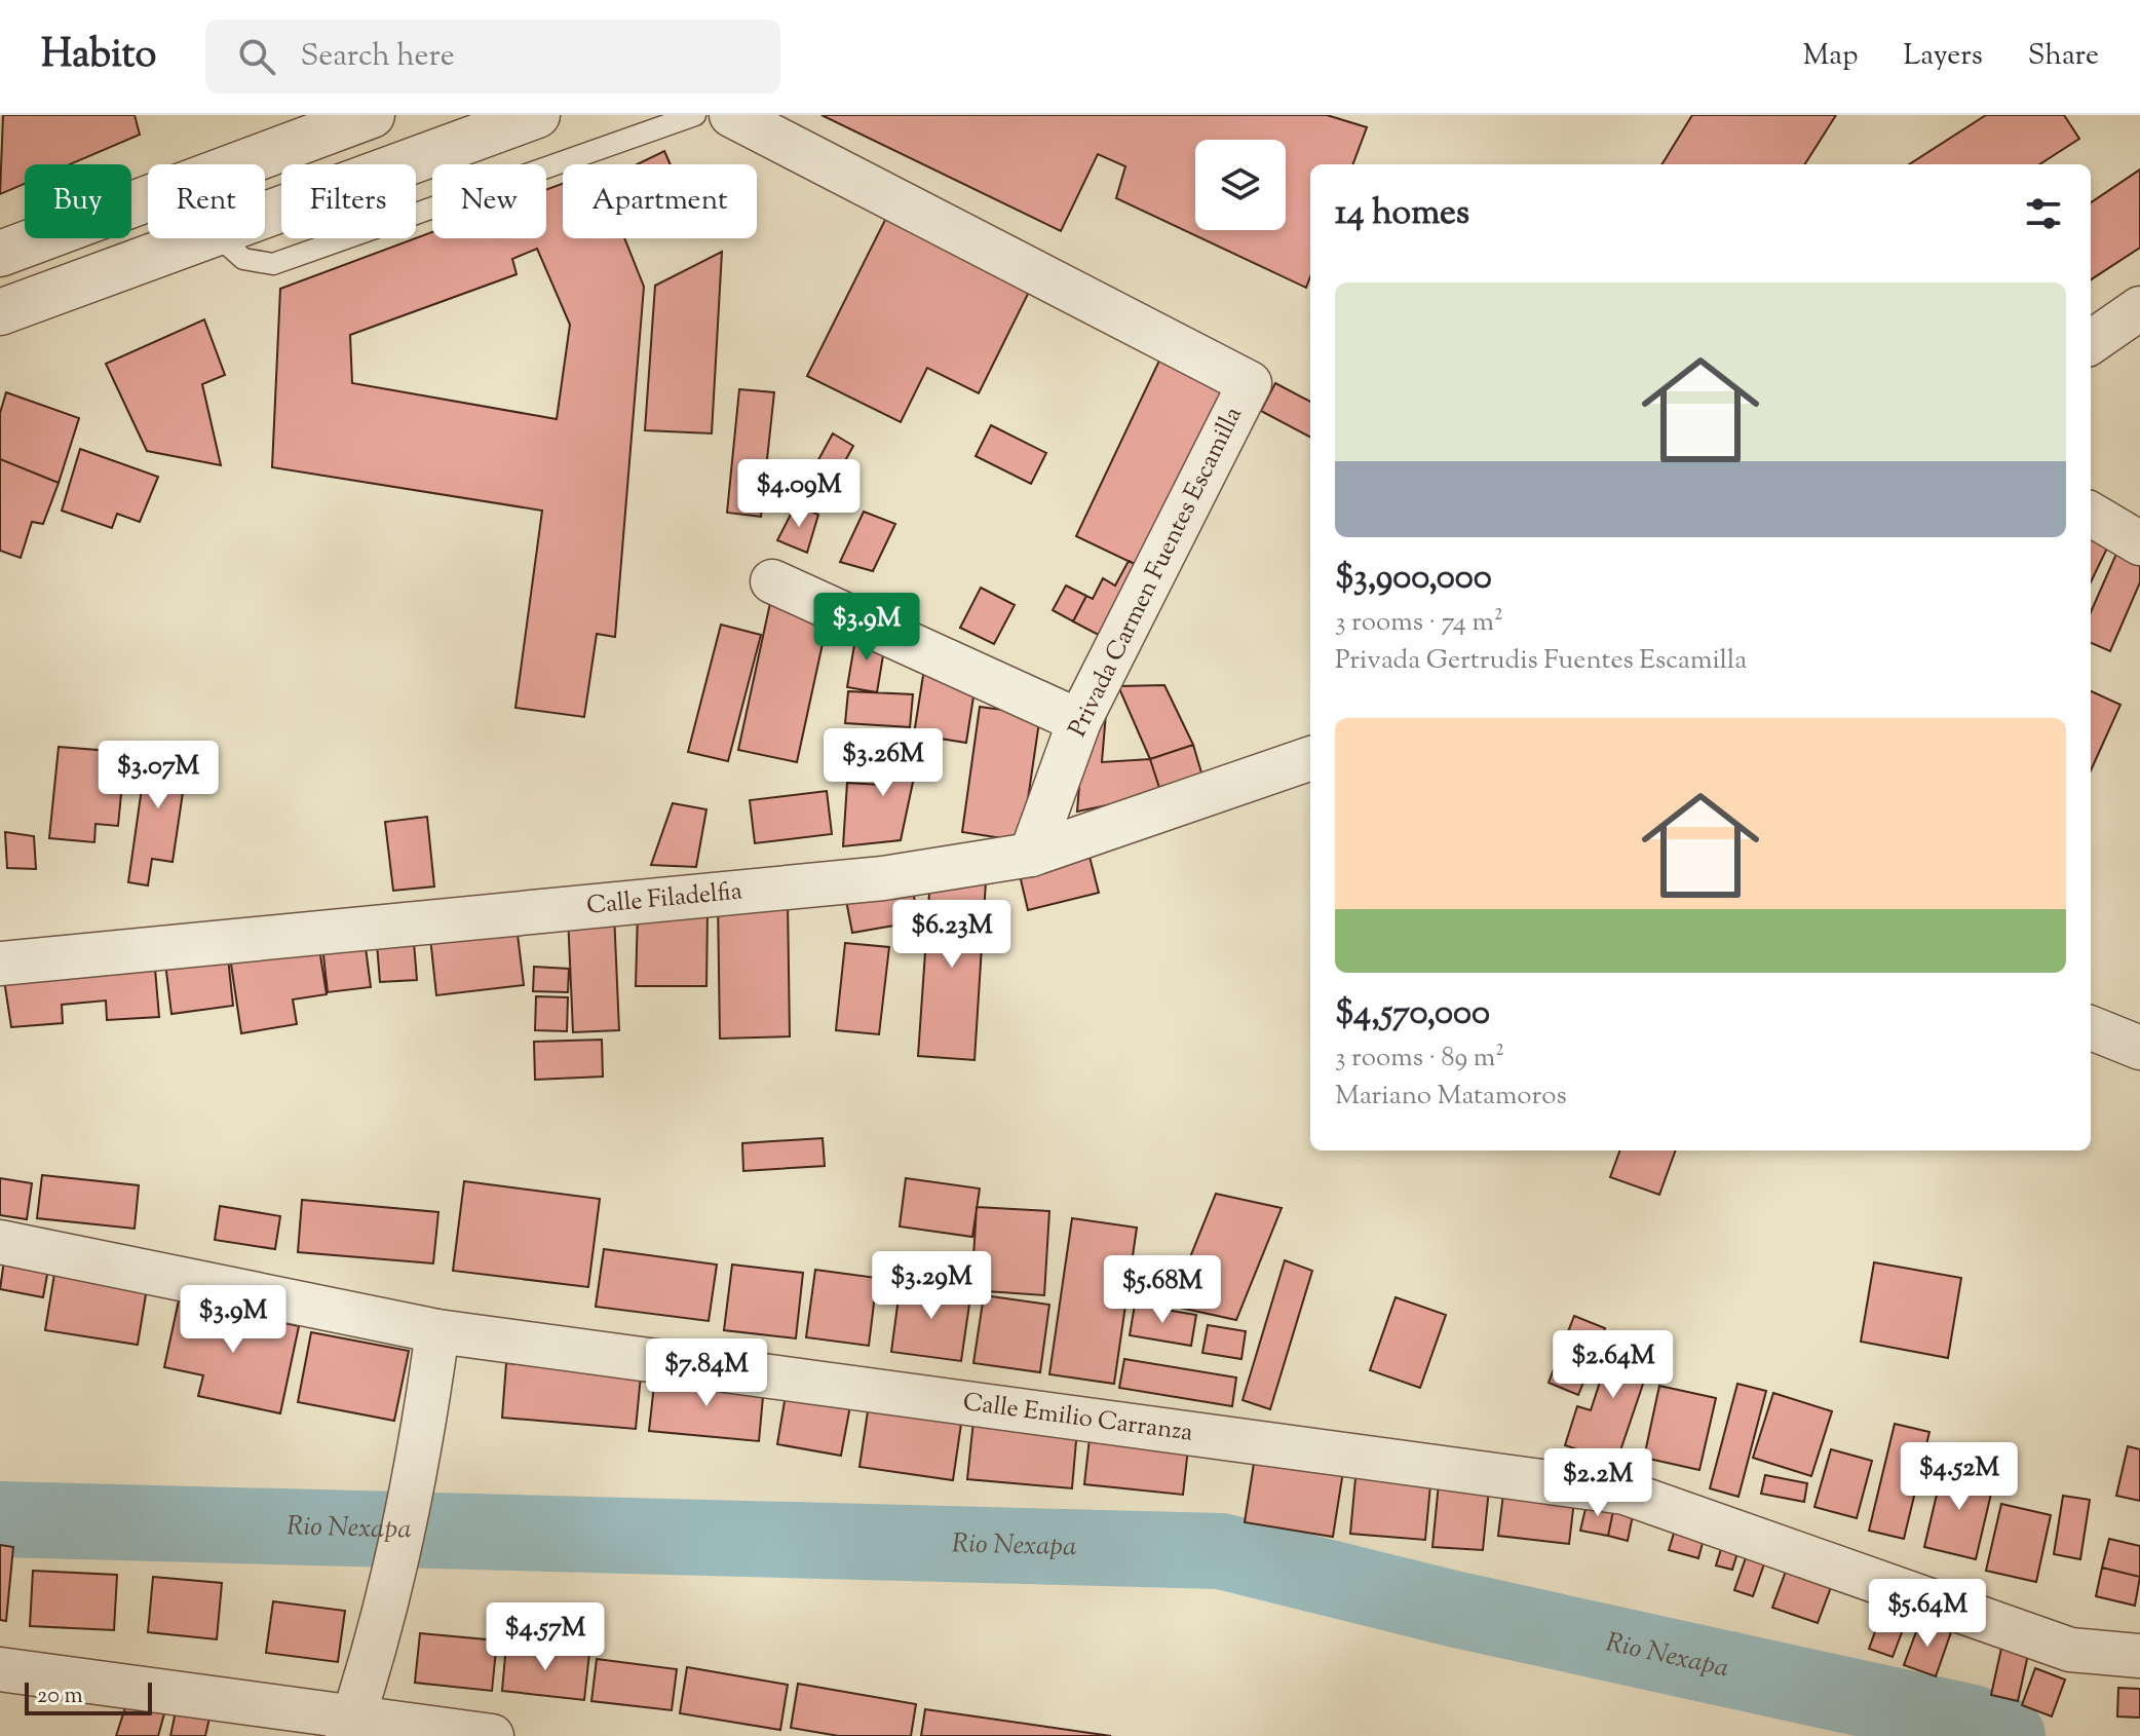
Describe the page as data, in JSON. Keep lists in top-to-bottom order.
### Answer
{
  "streets": {
    "street": ["Privada Carmen Fuentes Escamilla", "Calle Filadelfia", "Calle Emilio Carranza"]
  },
  "crossings": [
    ["Privada Carmen Fuentes Escamilla", "Calle Filadelfia"]
  ],
  "water": ["Rio Nexapa"],
  "scale_bar": "20 m",
  "page": {
    "header": "Habito",
    "search": "Search here",
    "nav": ["Map", "Layers", "Share"],
    "chip": [
      "Buy",
      "Rent",
      "Filters",
      "New",
      "Apartment"
    ],
    "heading": "14 homes",
    "list": [
      {
        "name": "$3,900,000",
        "note": "3 rooms · 74 m² · Privada Gertrudis Fuentes Escamilla"
      },
      {
        "name": "$4,570,000",
        "note": "3 rooms · 89 m² · Mariano Matamoros"
      }
    ],
    "price": [
      "$4.09M",
      "$3.9M",
      "$3.26M",
      "$3.07M",
      "$6.23M",
      "$3.29M",
      "$5.68M",
      "$3.9M",
      "$2.64M",
      "$7.84M",
      "$4.52M",
      "$2.2M",
      "$5.64M",
      "$4.57M"
    ],
    "scale": "20 m"
  }
}
